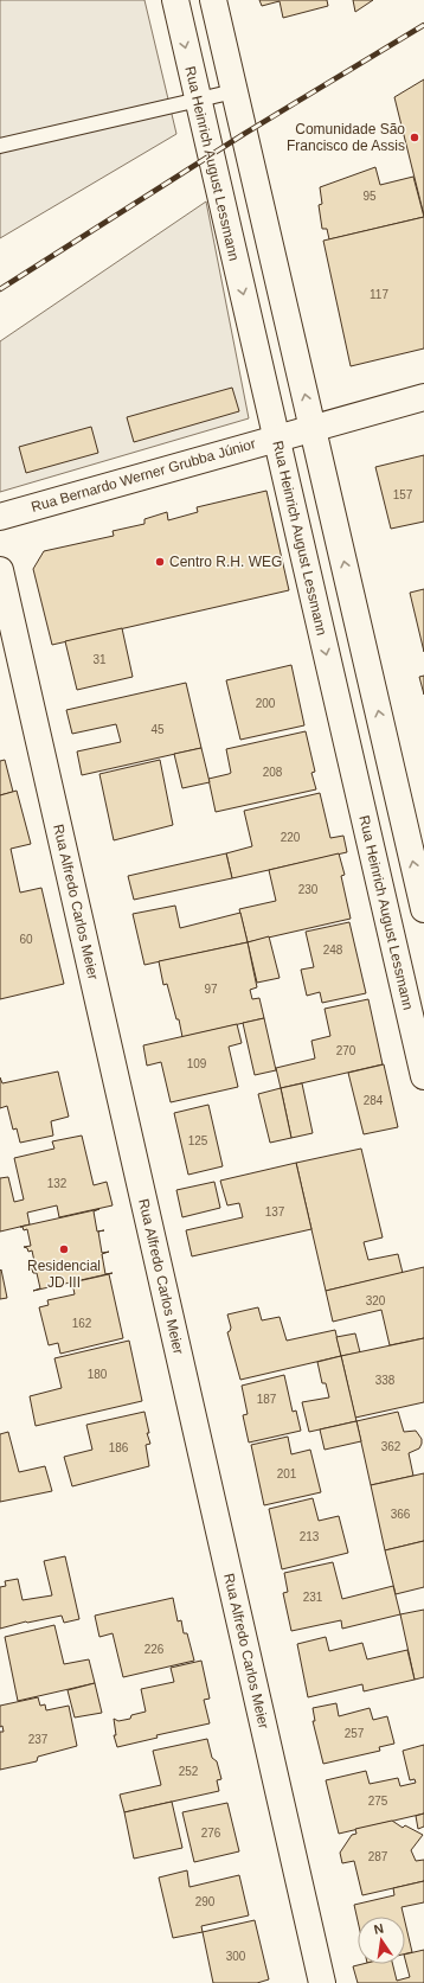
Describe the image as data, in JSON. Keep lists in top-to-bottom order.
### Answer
{
  "streets": {
    "street": ["Rua Heinrich August Lessmann", "Rua Bernardo Werner Grubba Júnior", "Rua Alfredo Carlos Meier"]
  },
  "crossings": [
    ["Rua Heinrich August Lessmann", "Rua Bernardo Werner Grubba Júnior"]
  ],
  "places": ["Comunidade São Francisco de Assis", "Centro R.H. WEG", "Residencial JD III"],
  "house_numbers": [
    "95",
    "117",
    "157",
    "31",
    "200",
    "45",
    "208",
    "220",
    "230",
    "60",
    "248",
    "97",
    "270",
    "109",
    "284",
    "125",
    "132",
    "137",
    "320",
    "162",
    "180",
    "338",
    "187",
    "362",
    "186",
    "201",
    "366",
    "213",
    "231",
    "226",
    "257",
    "237",
    "252",
    "275",
    "276",
    "287",
    "290",
    "300"
  ],
  "north": "top"
}
